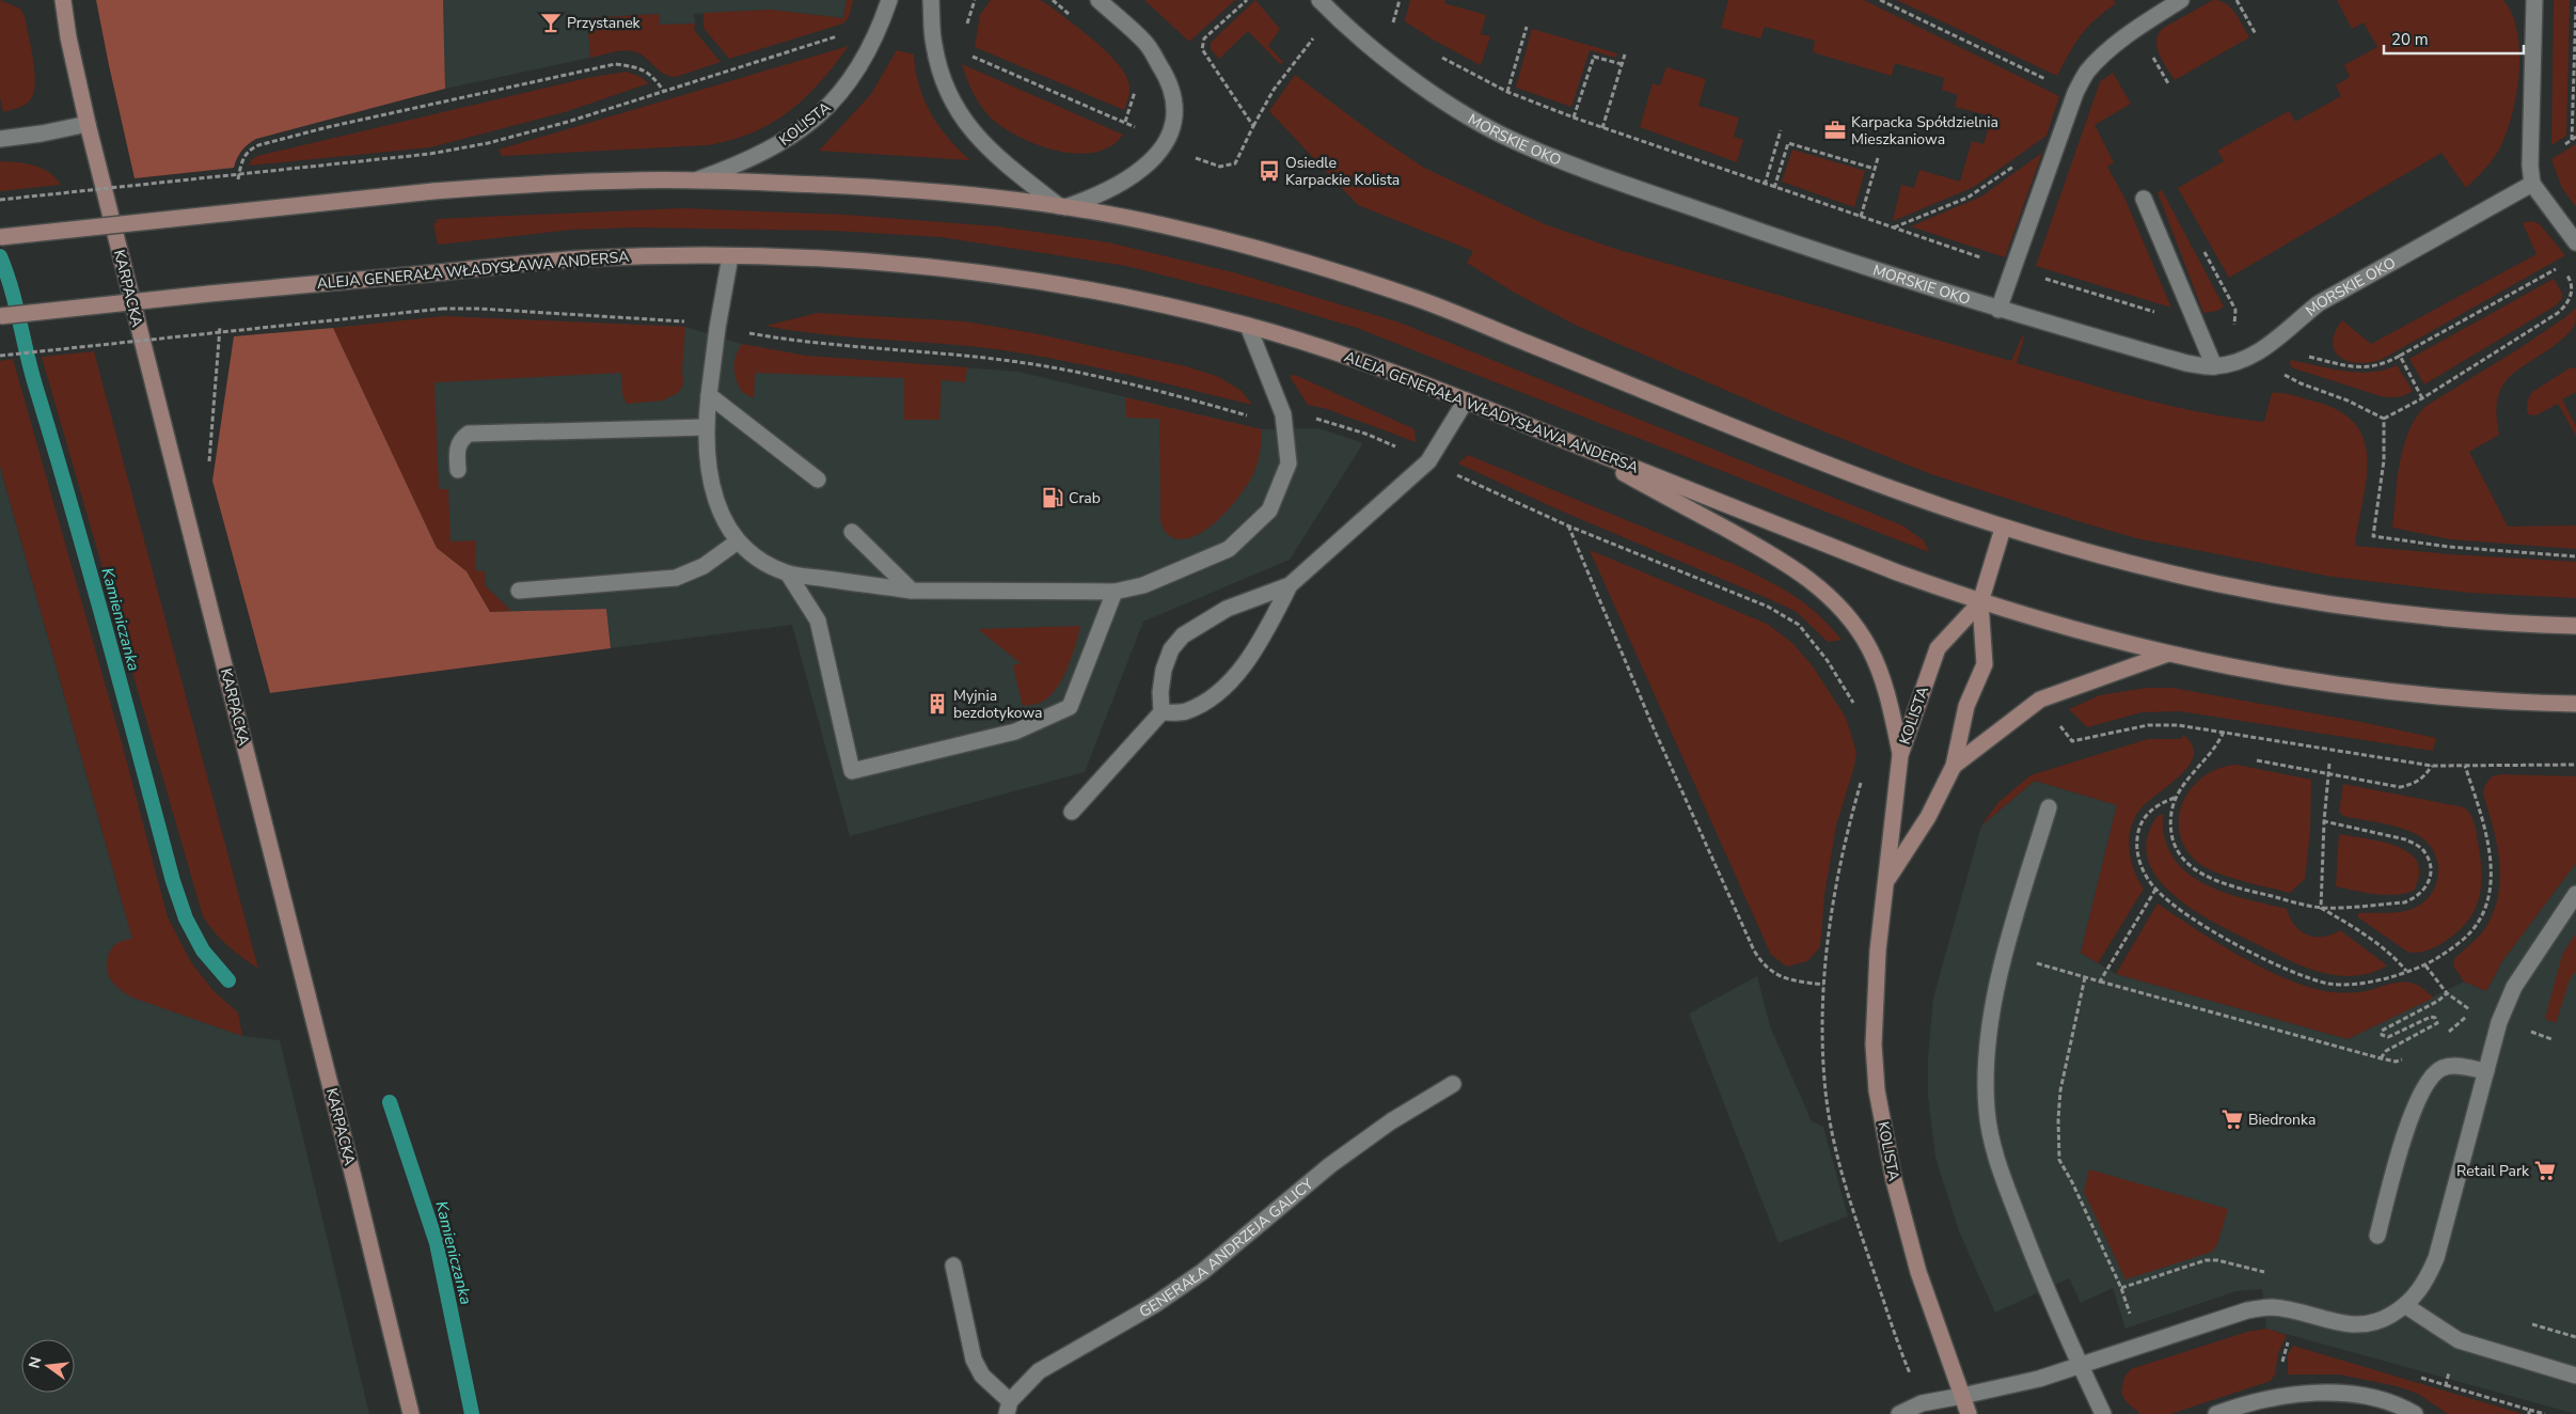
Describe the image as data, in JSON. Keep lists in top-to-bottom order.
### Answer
{
  "streets": {
    "main road": ["KOLISTA", "ALEJA GENERAŁA WŁADYSŁAWA ANDERSA", "KARPACKA"],
    "street": ["MORSKIE OKO", "GENERAŁA ANDRZEJA GALICY"]
  },
  "crossings": [
    ["KOLISTA", "ALEJA GENERAŁA WŁADYSŁAWA ANDERSA"]
  ],
  "water": ["Kamieniczanka"],
  "places": {
    "bar": ["Przystanek"],
    "office": ["Karpacka Spółdzielnia Mieszkaniowa"],
    "bus stop": ["Osiedle Karpackie Kolista"],
    "fuel station": ["Crab"],
    "building": ["Myjnia bezdotykowa"],
    "supermarket": ["Biedronka", "Retail Park"]
  },
  "scale_bar": "20 m",
  "north": "left"
}
